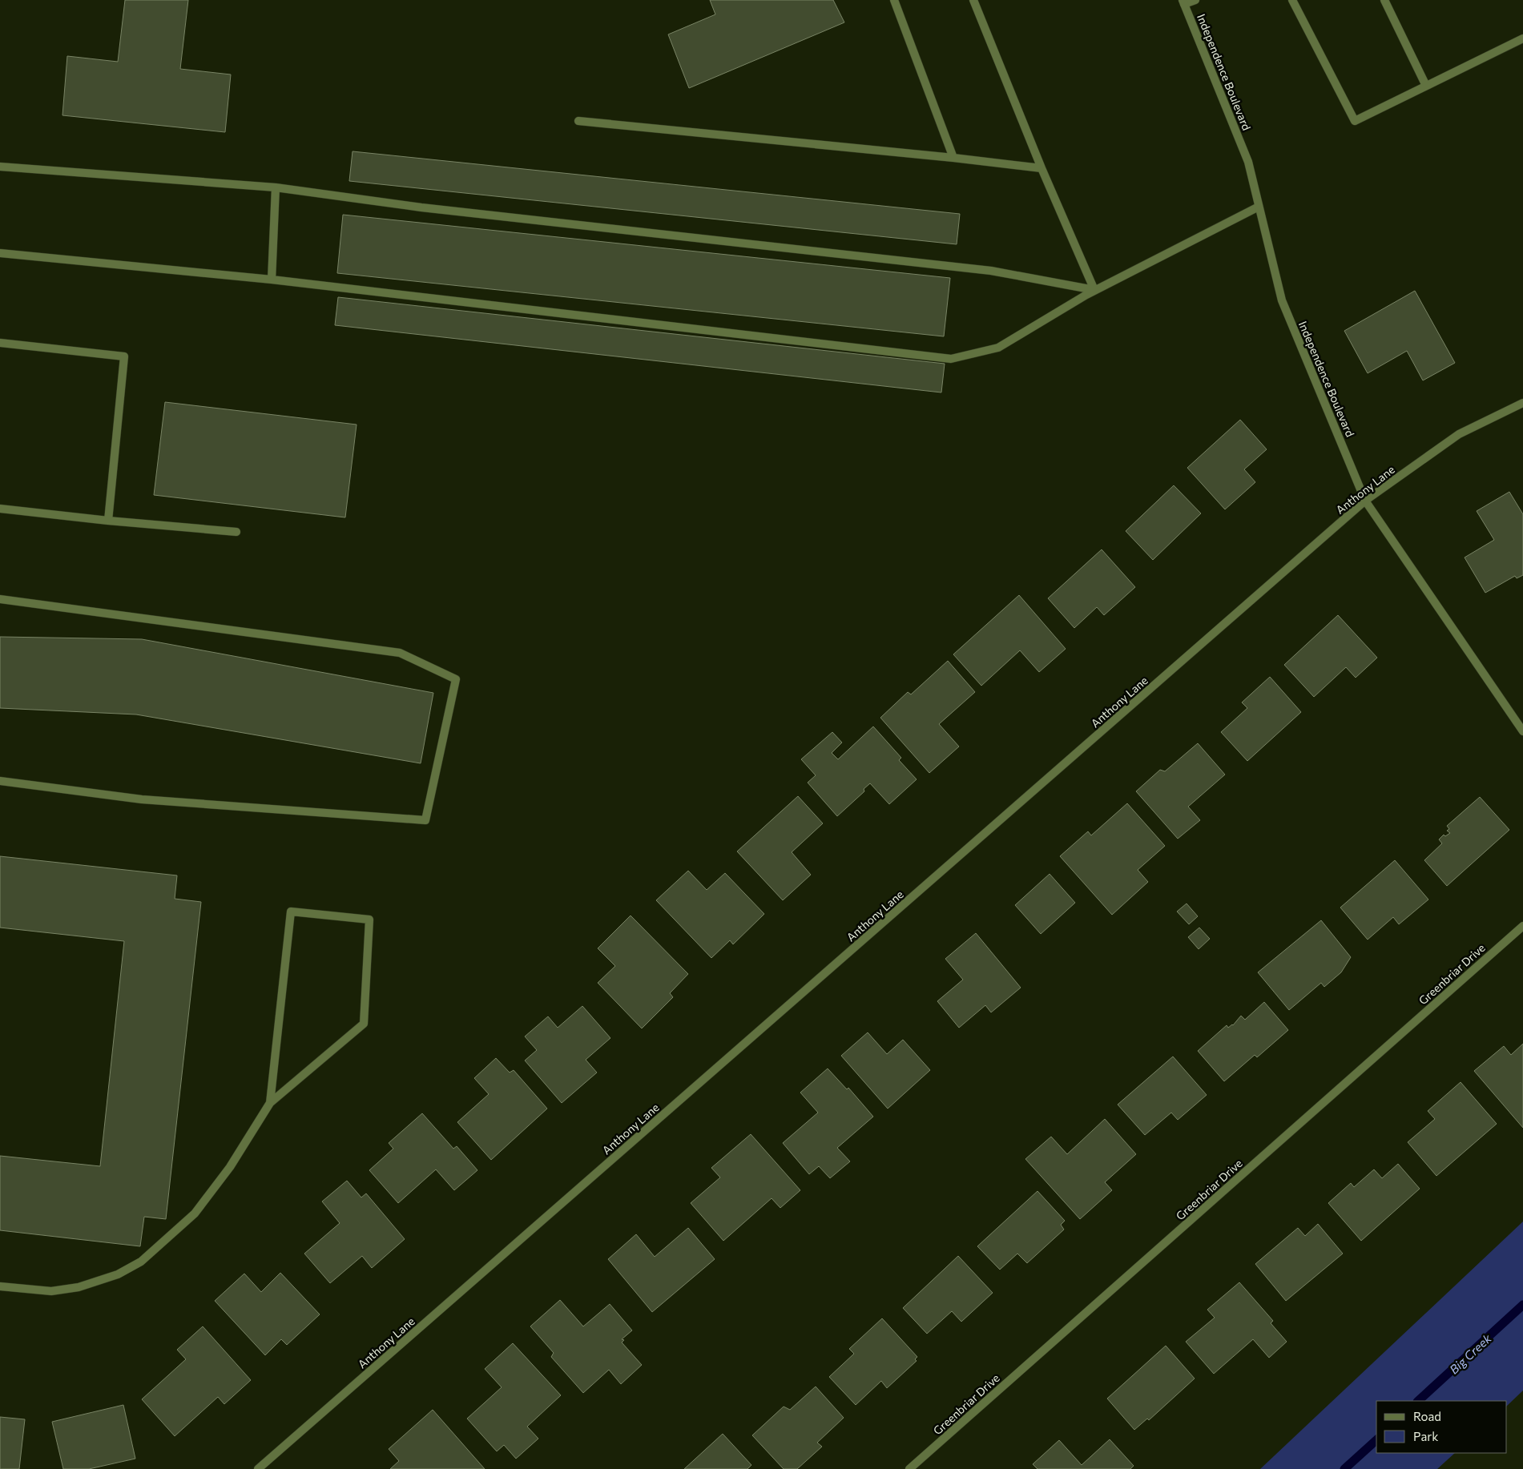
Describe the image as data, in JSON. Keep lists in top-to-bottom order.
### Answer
{
  "streets": {
    "street": ["Independence Boulevard", "Anthony Lane", "Greenbriar Drive"]
  },
  "crossings": [
    ["Independence Boulevard", "Anthony Lane"]
  ],
  "water": ["Big Creek"],
  "legend": ["Road", "Park"]
}
